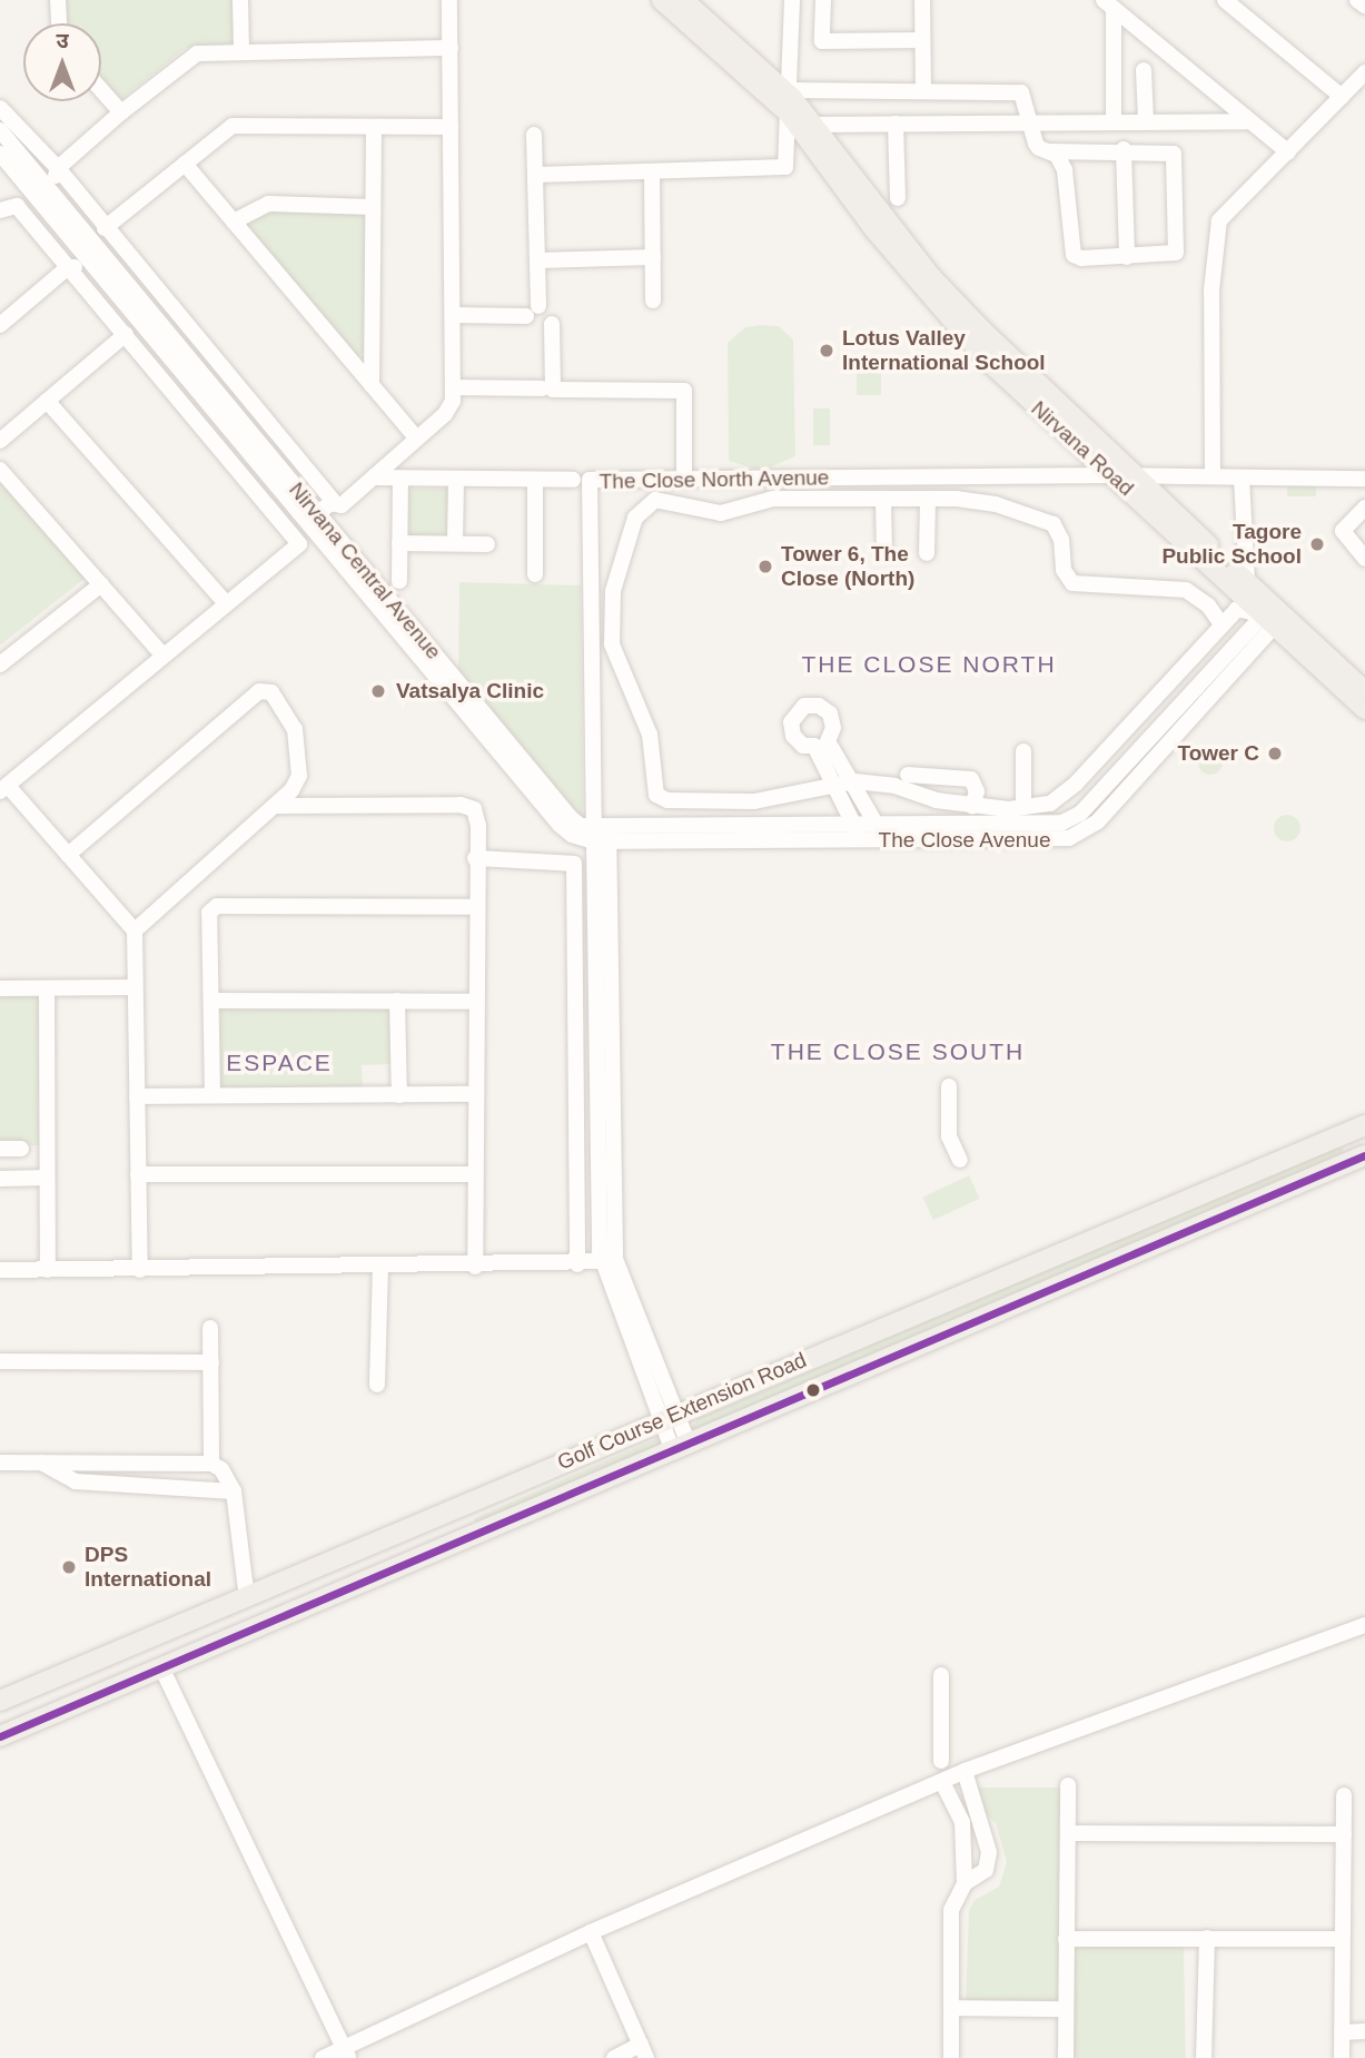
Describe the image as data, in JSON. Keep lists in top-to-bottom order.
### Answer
{
  "streets": {
    "main road": ["Nirvana Road", "Golf Course Extension Road"],
    "street": ["The Close North Avenue", "Nirvana Central Avenue", "The Close Avenue"]
  },
  "crossings": [
    ["Nirvana Road", "The Close North Avenue"],
    ["Nirvana Road", "The Close Avenue"],
    ["The Close North Avenue", "Nirvana Central Avenue"],
    ["The Close North Avenue", "The Close Avenue"],
    ["Nirvana Central Avenue", "The Close Avenue"]
  ],
  "districts": ["THE CLOSE NORTH", "THE CLOSE SOUTH", "ESPACE"],
  "places": [
    "Lotus Valley International School",
    "Tagore Public School",
    "Tower 6, The Close (North)",
    "Vatsalya Clinic",
    "Tower C",
    "DPS International"
  ],
  "north": "top"
}
